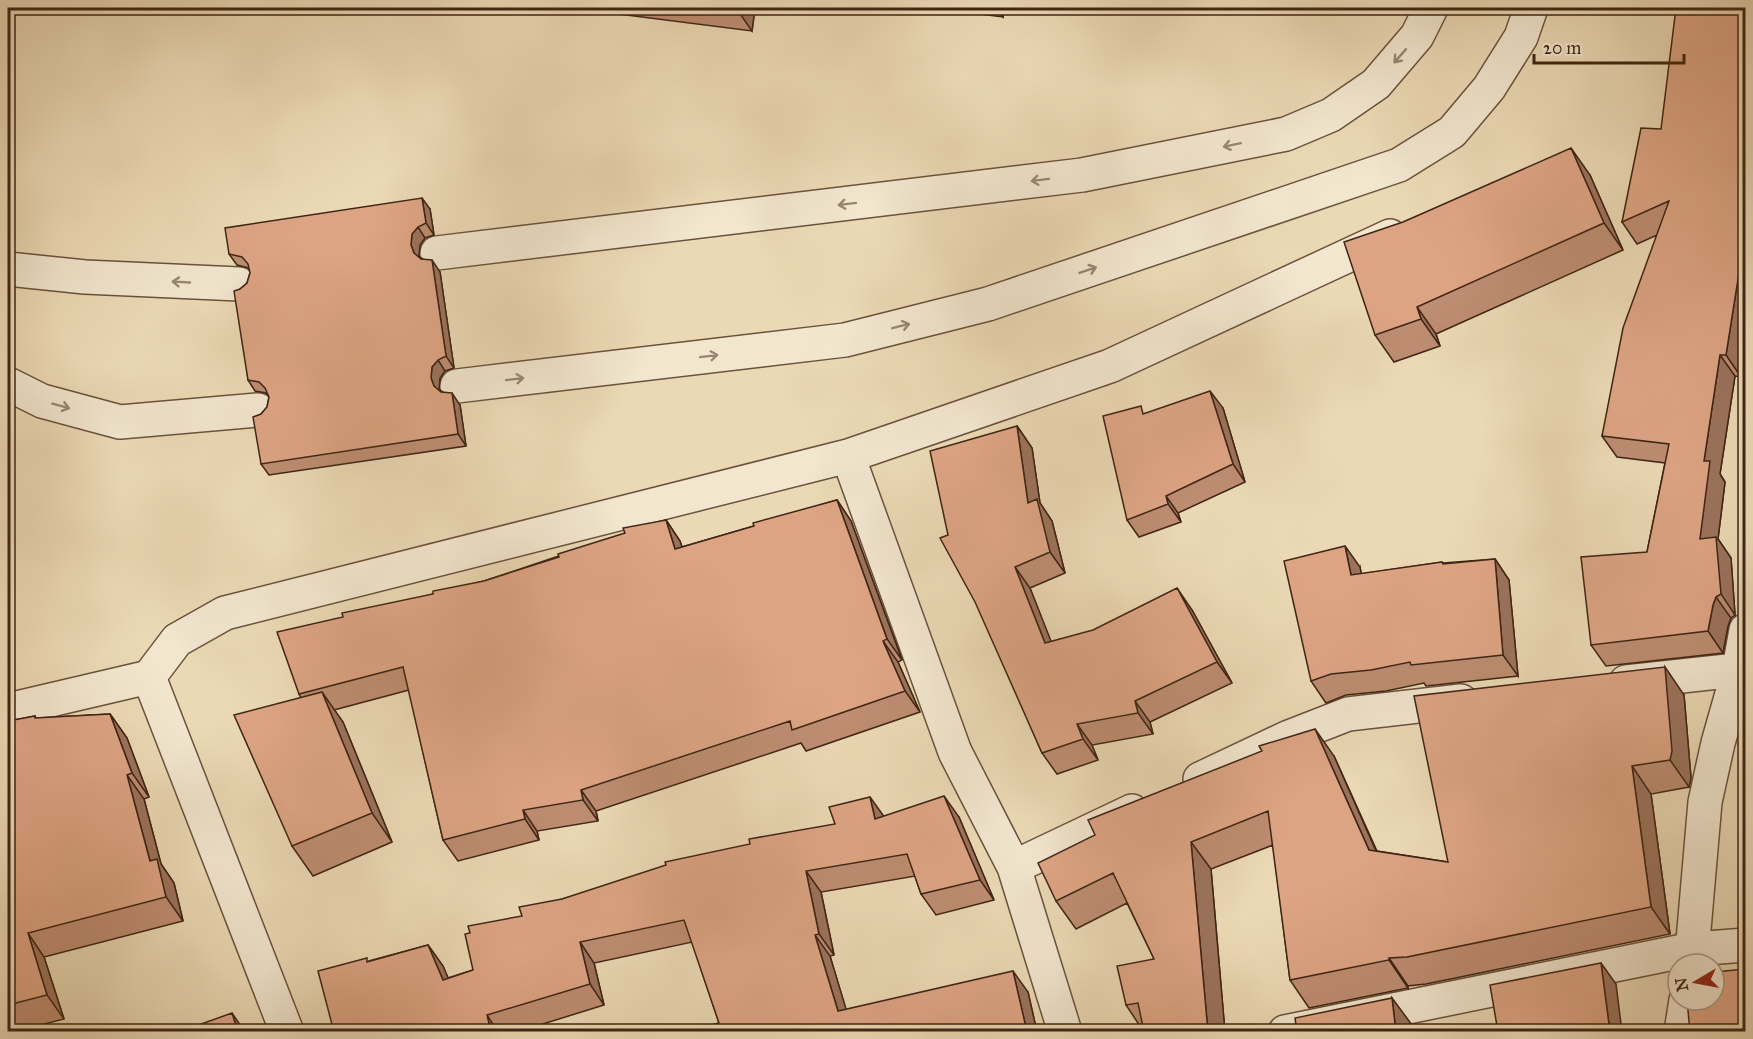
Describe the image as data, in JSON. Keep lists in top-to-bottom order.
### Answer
{
  "scale_bar": "20 m",
  "north": "left"
}
